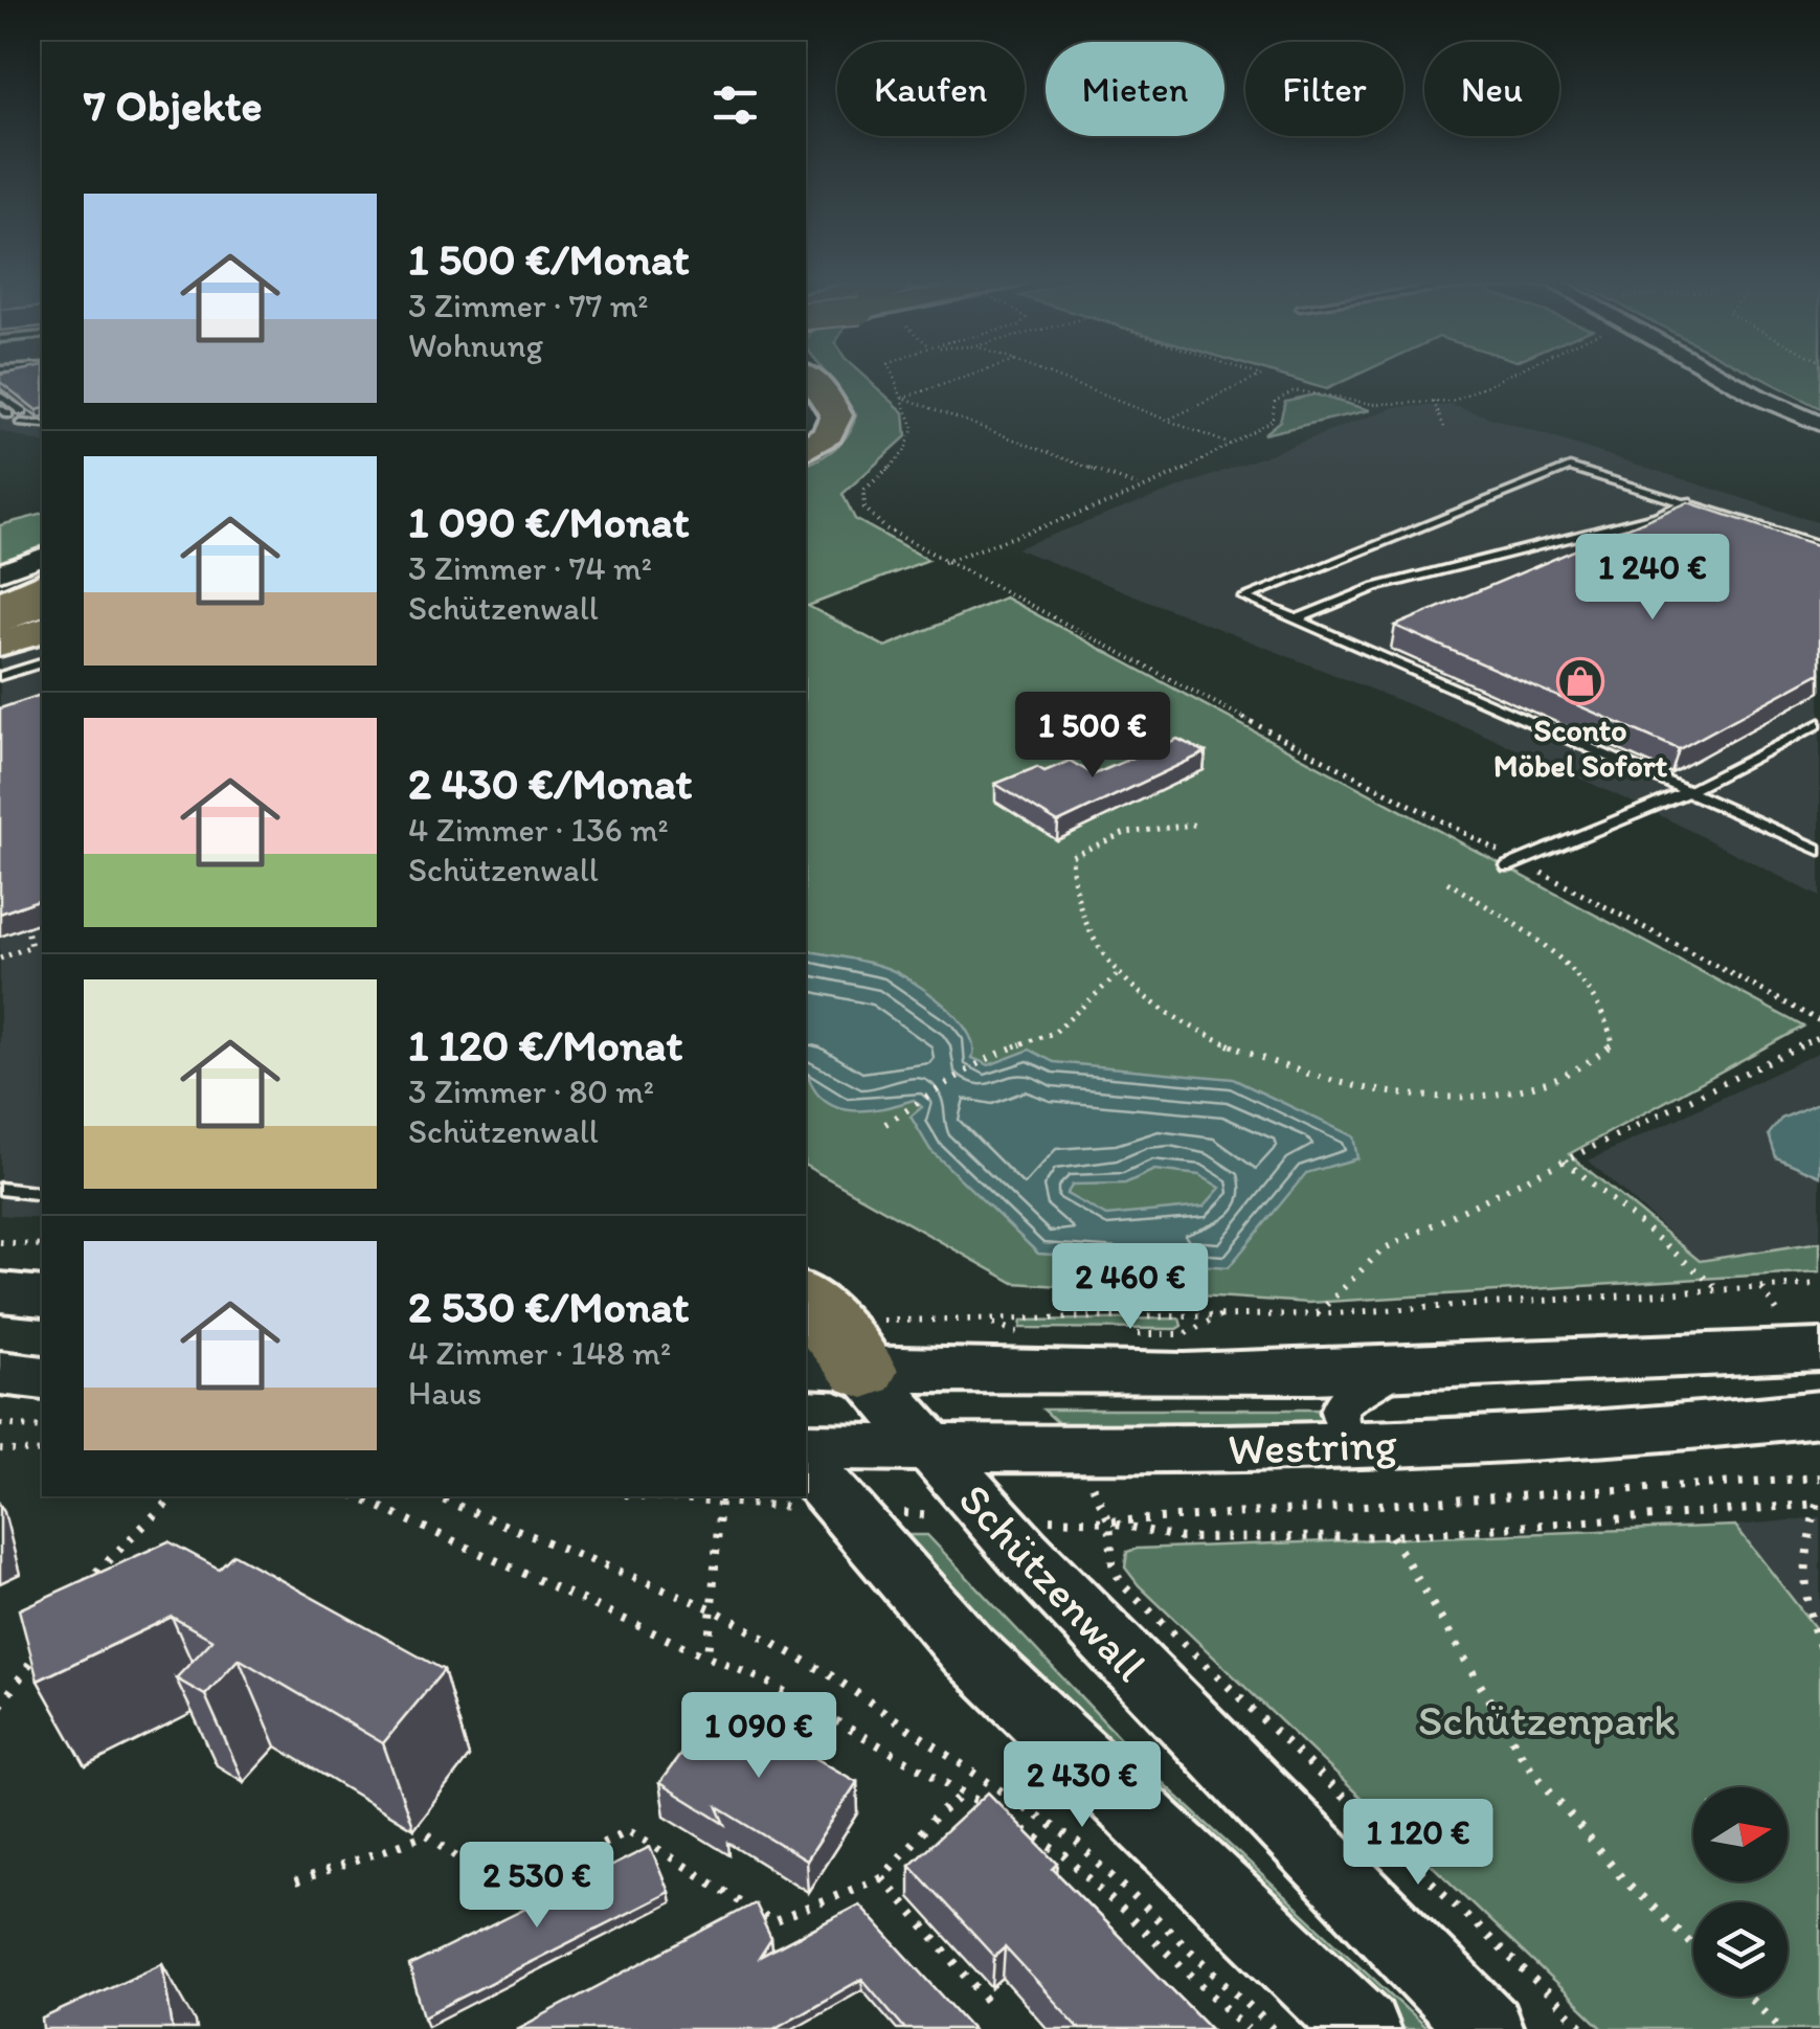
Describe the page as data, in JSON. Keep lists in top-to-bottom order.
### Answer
{
  "streets": {
    "main road": ["Westring", "Schützenwall"]
  },
  "crossings": [
    ["Westring", "Schützenwall"]
  ],
  "parks": ["Schützenpark"],
  "places": {
    "shop": ["Sconto Möbel Sofort"]
  },
  "north": "right",
  "page": {
    "chip": [
      "Kaufen",
      "Mieten",
      "Filter",
      "Neu"
    ],
    "heading": "7 Objekte",
    "list": [
      {
        "name": "1 500 €/Monat",
        "note": "3 Zimmer · 77 m² · Wohnung"
      },
      {
        "name": "1 090 €/Monat",
        "note": "3 Zimmer · 74 m² · Schützenwall"
      },
      {
        "name": "2 430 €/Monat",
        "note": "4 Zimmer · 136 m² · Schützenwall"
      },
      {
        "name": "1 120 €/Monat",
        "note": "3 Zimmer · 80 m² · Schützenwall"
      },
      {
        "name": "2 530 €/Monat",
        "note": "4 Zimmer · 148 m² · Haus"
      }
    ],
    "price": [
      "1 240 €",
      "1 500 €",
      "2 460 €",
      "1 090 €",
      "2 430 €",
      "1 120 €",
      "2 530 €"
    ]
  }
}
